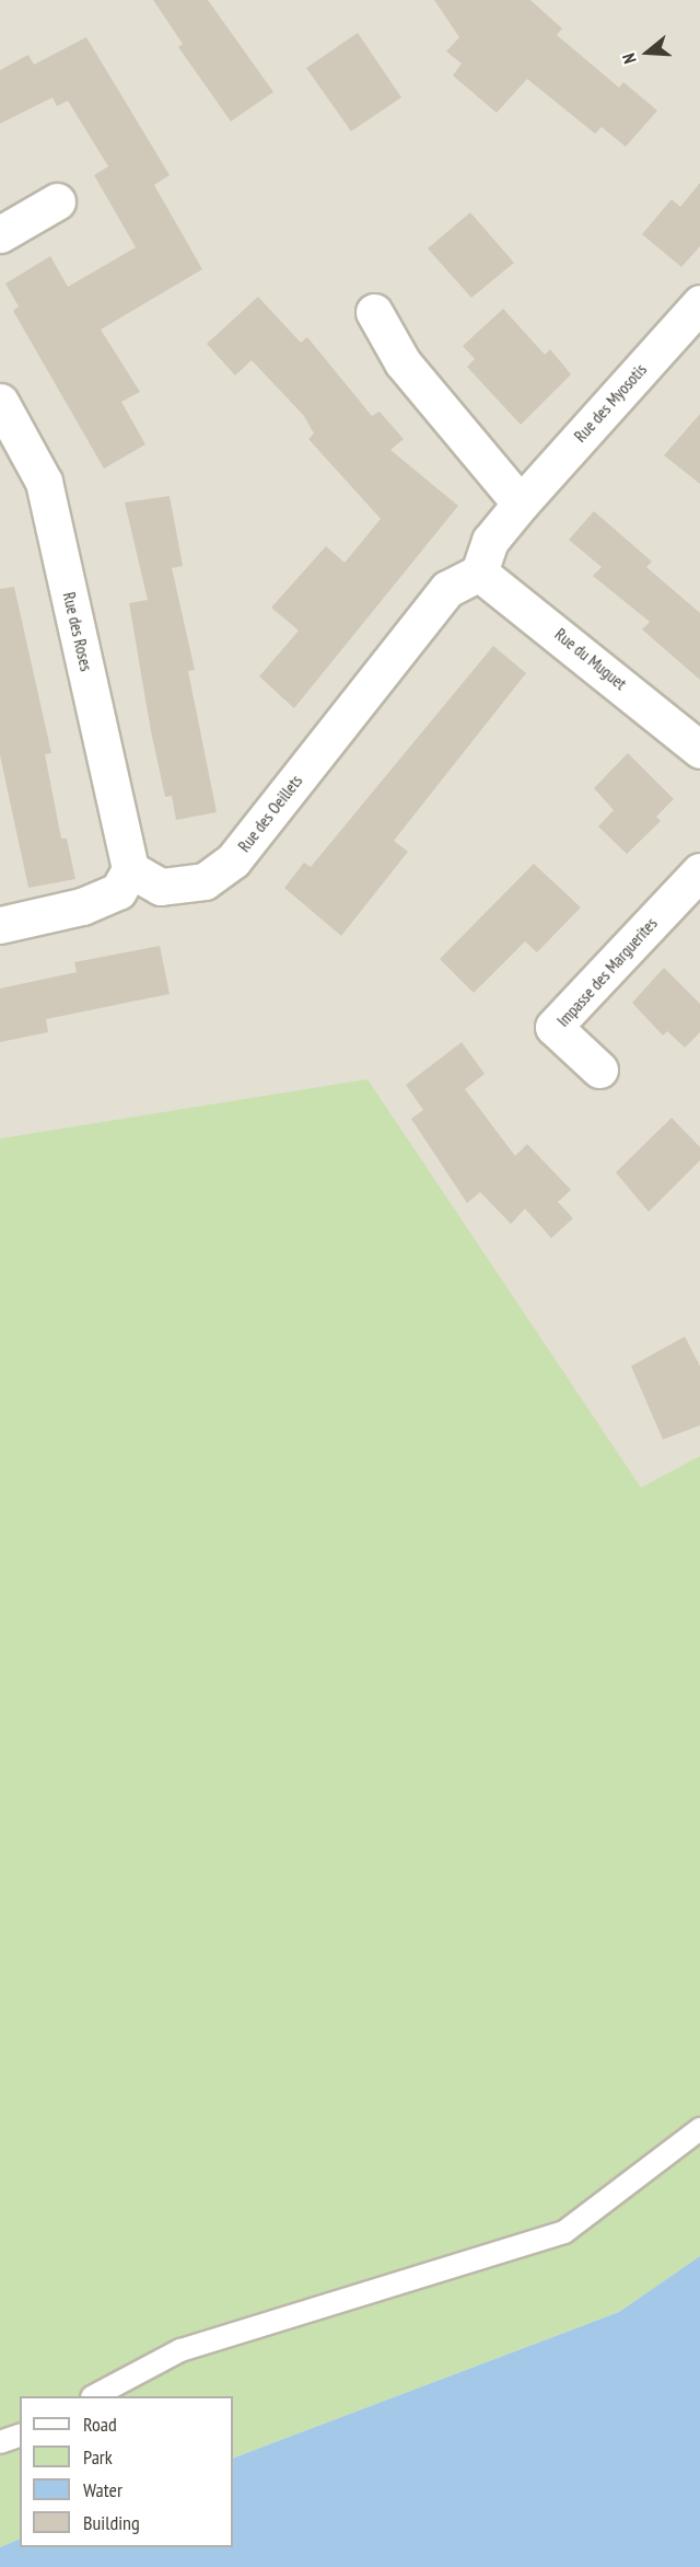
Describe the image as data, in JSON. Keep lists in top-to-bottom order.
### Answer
{
  "streets": {
    "street": [
      "Rue des Myosotis",
      "Rue des Roses",
      "Rue du Muguet",
      "Rue des Oeillets",
      "Impasse des Marguerites"
    ]
  },
  "crossings": [
    ["Rue des Myosotis", "Rue du Muguet"],
    ["Rue des Myosotis", "Rue des Oeillets"],
    ["Rue des Roses", "Rue des Oeillets"],
    ["Rue du Muguet", "Rue des Oeillets"]
  ],
  "legend": [
    "Road",
    "Park",
    "Water",
    "Building"
  ],
  "north": "left"
}
